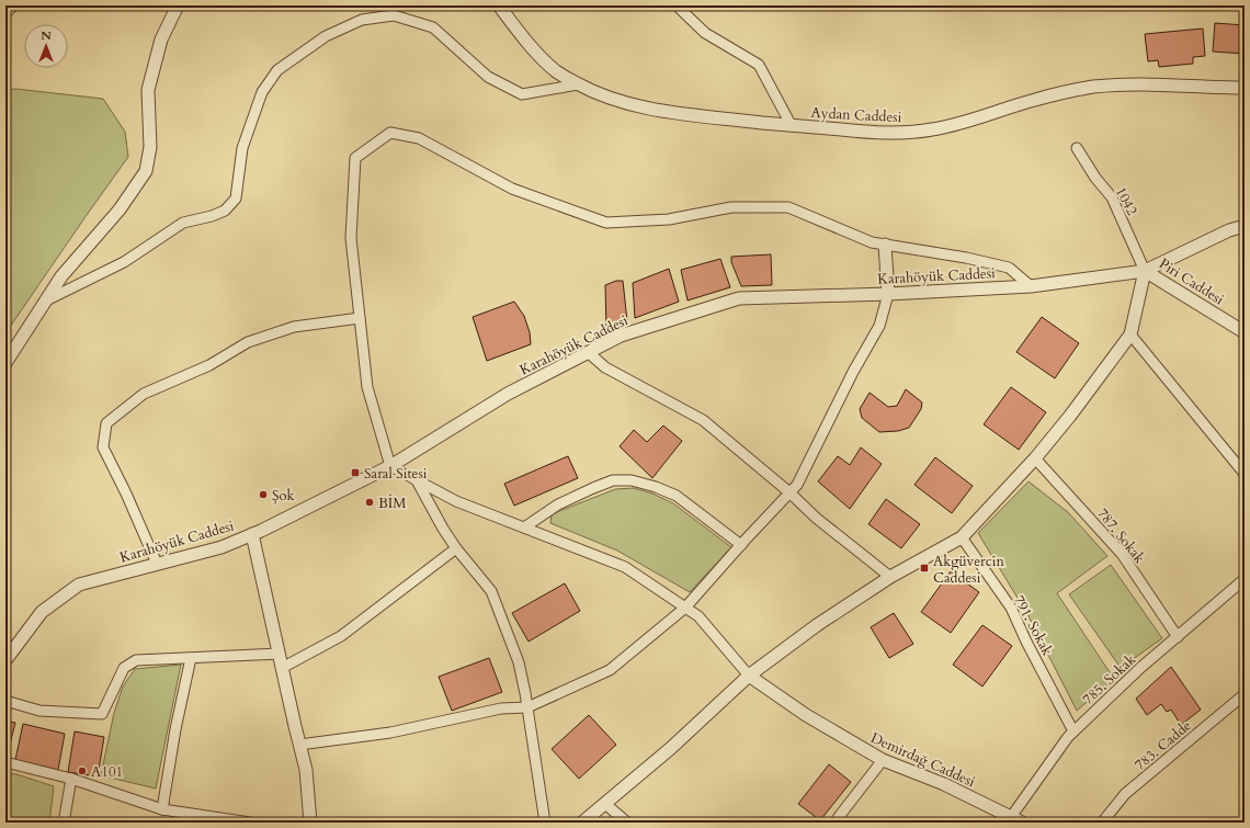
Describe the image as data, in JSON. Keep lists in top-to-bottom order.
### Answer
{
  "streets": {
    "street": [
      "Aydan Caddesi",
      "1042",
      "Karahöyük Caddesi",
      "Piri Caddesi",
      "787. Sokak",
      "791. Sokak",
      "785. Sokak",
      "783. Cadde",
      "Demirdağ Caddesi"
    ]
  },
  "crossings": [
    ["1042", "Karahöyük Caddesi"],
    ["1042", "Piri Caddesi"],
    ["Karahöyük Caddesi", "Piri Caddesi"],
    ["787. Sokak", "785. Sokak"],
    ["791. Sokak", "785. Sokak"],
    ["785. Sokak", "Demirdağ Caddesi"]
  ],
  "places": {
    "transit": ["Saral Sitesi", "Akgüvercin Caddesi"],
    "other": ["Şok", "BİM", "A101"]
  },
  "north": "top"
}
